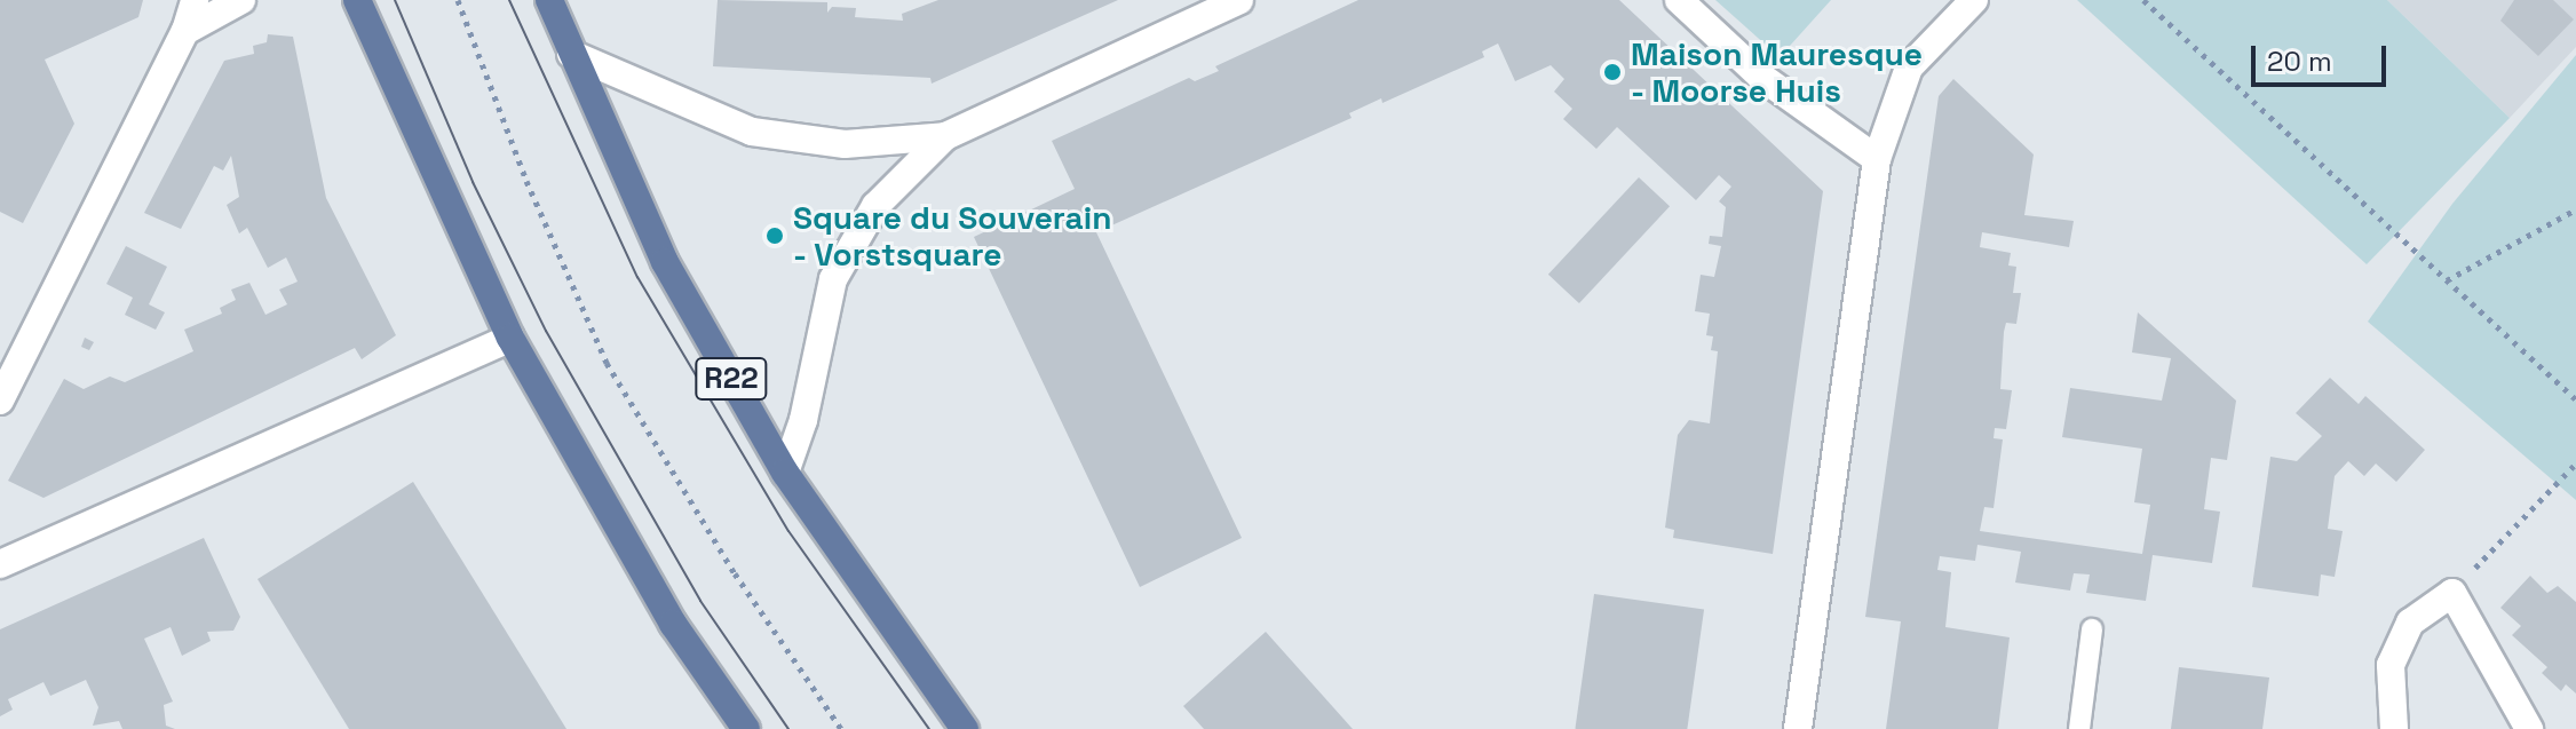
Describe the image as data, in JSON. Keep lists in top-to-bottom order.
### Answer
{
  "streets": {
    "main road": ["R22"]
  },
  "places": ["Maison Mauresque - Moorse Huis", "Square du Souverain - Vorstsquare"],
  "scale_bar": "20 m"
}
